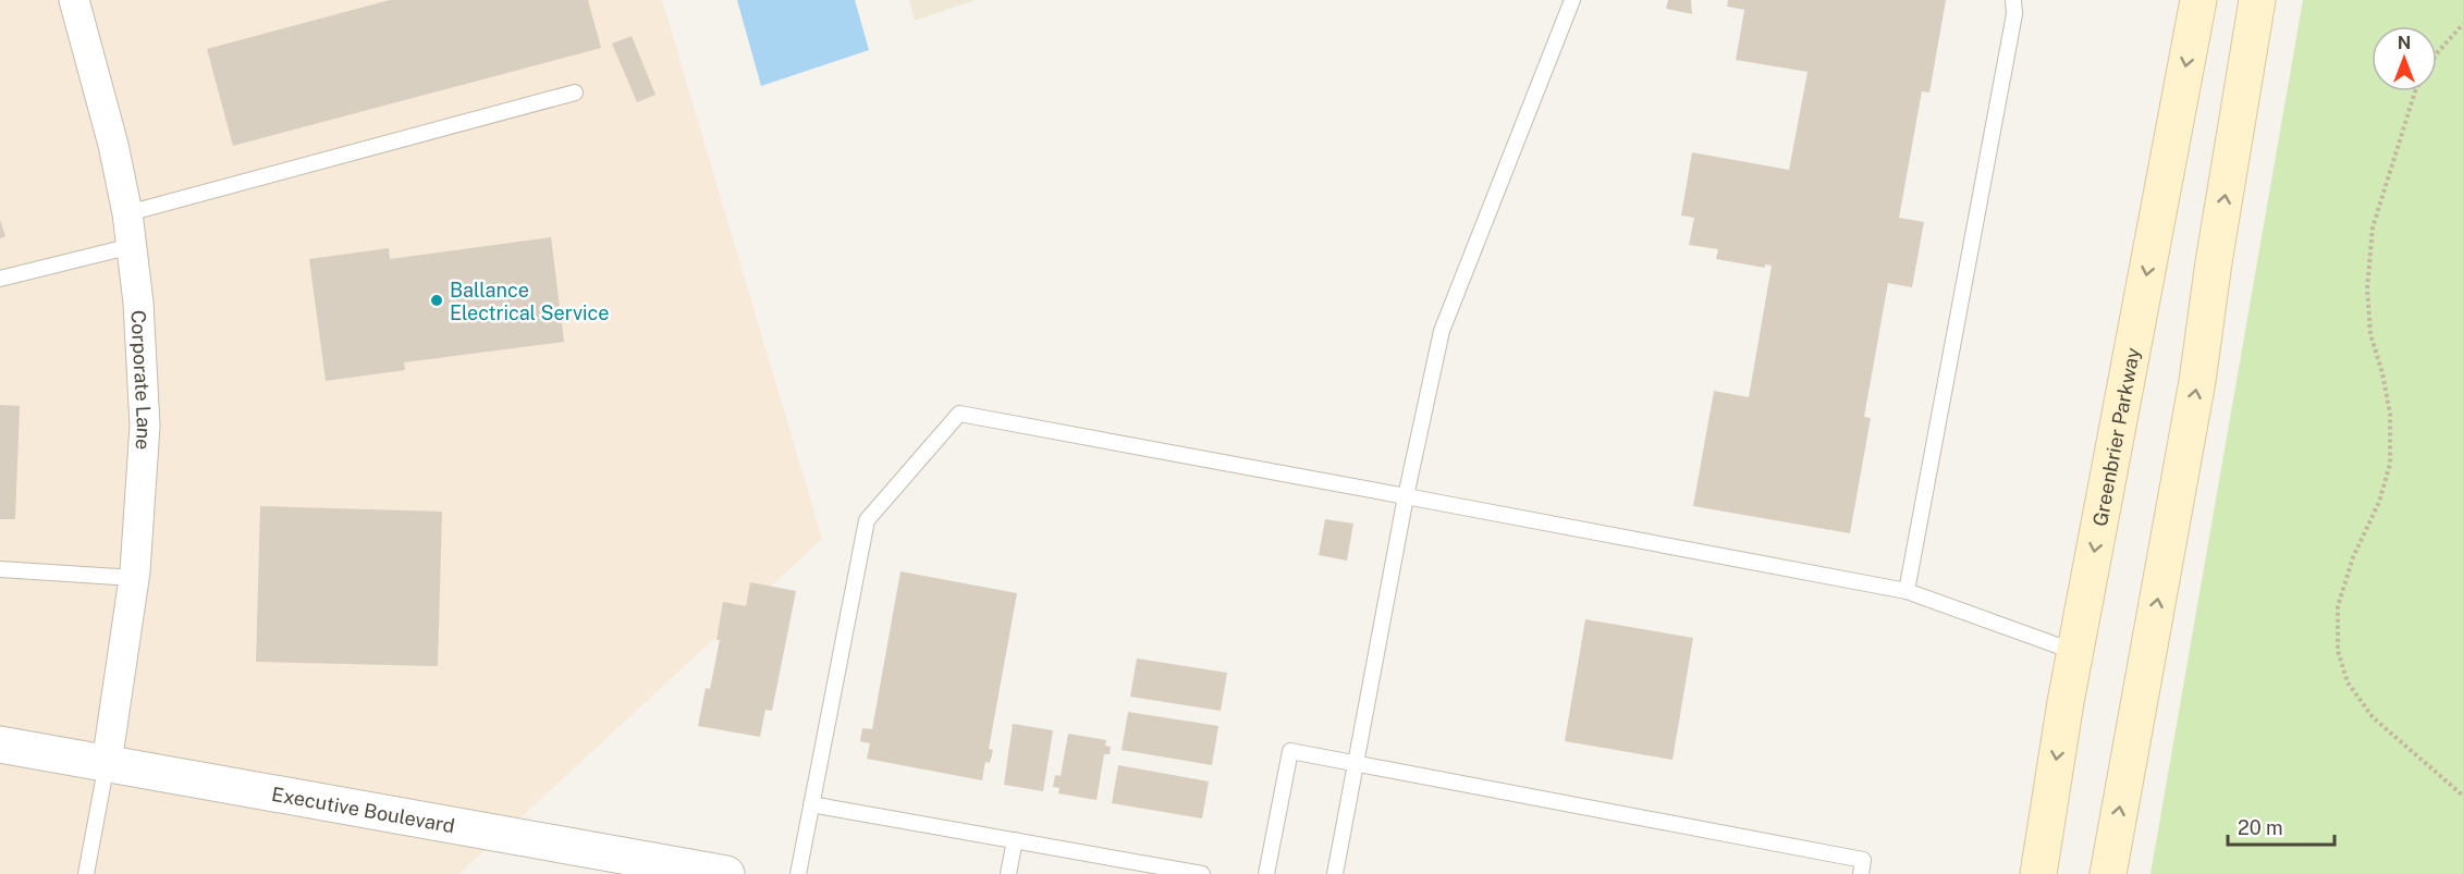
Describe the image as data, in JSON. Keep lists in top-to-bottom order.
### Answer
{
  "streets": {
    "main road": ["Greenbrier Parkway"],
    "street": ["Corporate Lane", "Executive Boulevard"]
  },
  "crossings": [
    ["Corporate Lane", "Executive Boulevard"]
  ],
  "places": ["Ballance Electrical Service"],
  "scale_bar": "20 m",
  "north": "top"
}
